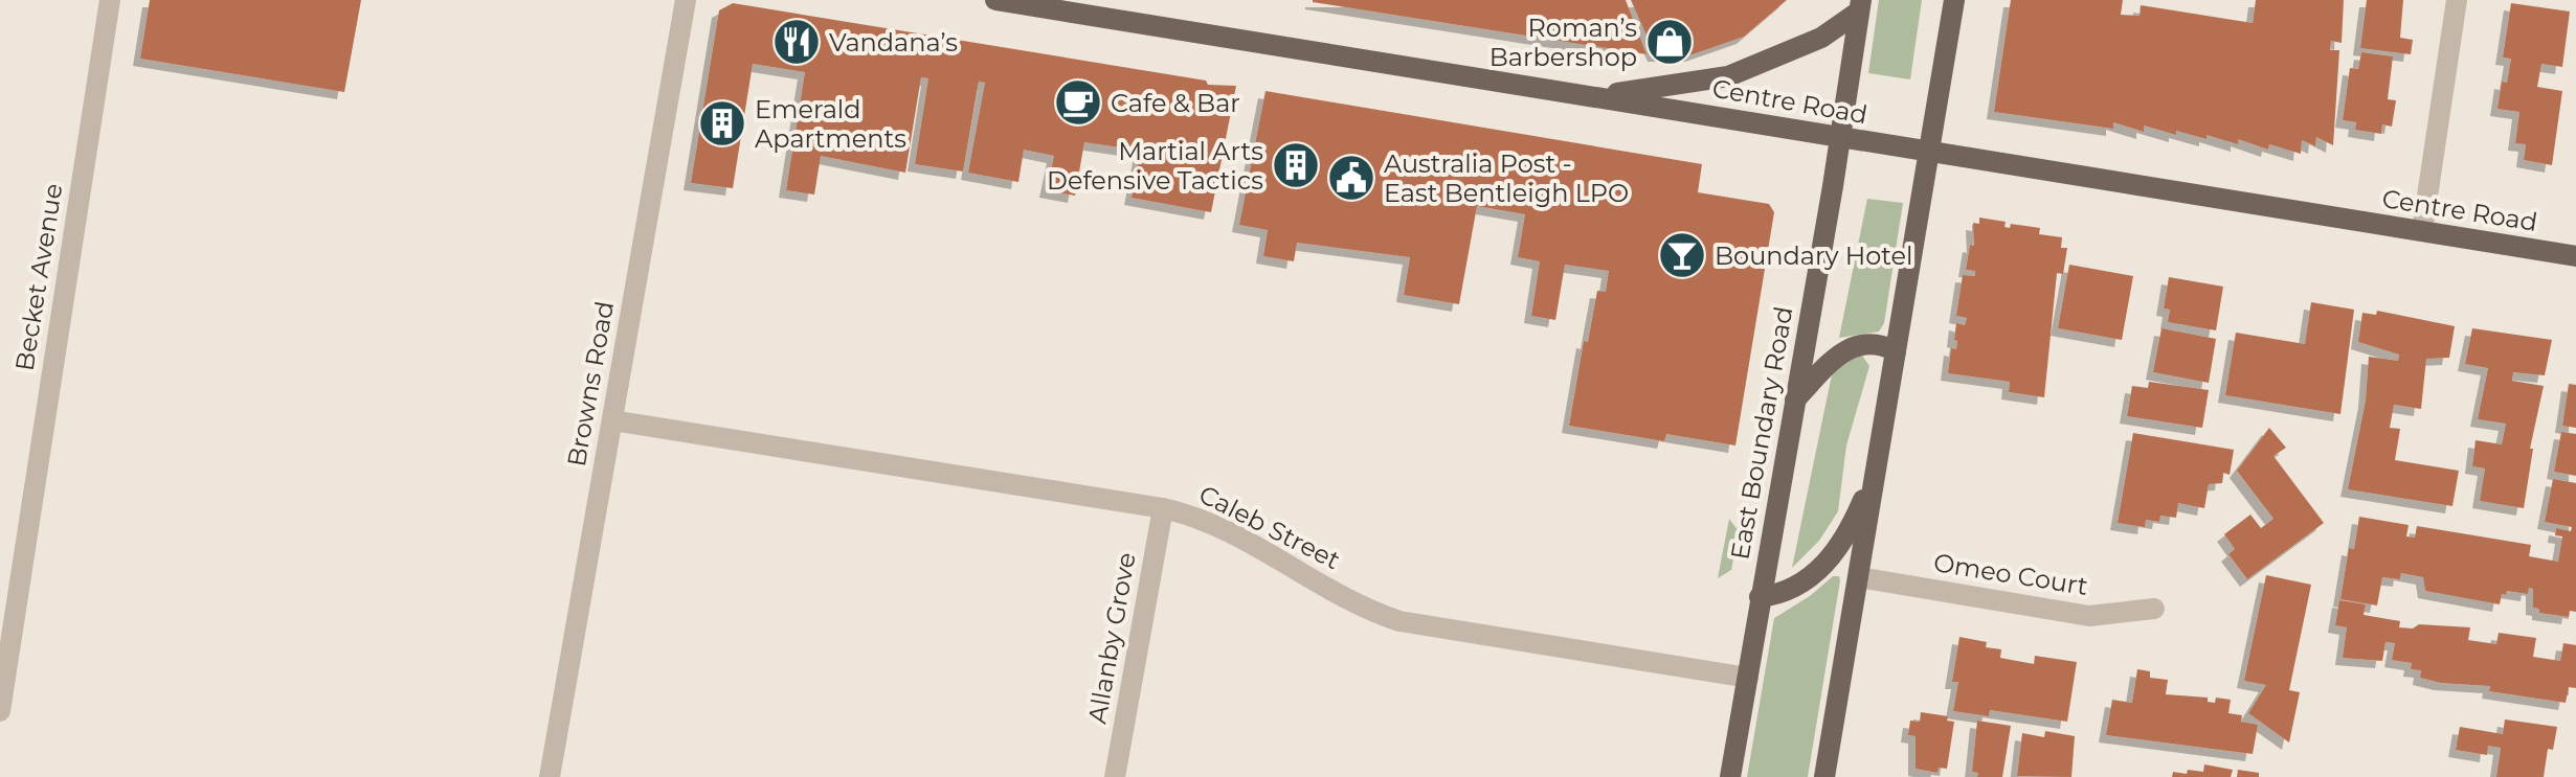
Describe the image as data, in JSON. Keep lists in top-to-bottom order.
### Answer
{
  "streets": {
    "main road": ["Centre Road", "East Boundary Road"],
    "street": [
      "Becket Avenue",
      "Browns Road",
      "Caleb Street",
      "Omeo Court",
      "Allanby Grove"
    ]
  },
  "crossings": [
    ["Centre Road", "East Boundary Road"],
    ["Browns Road", "Caleb Street"],
    ["East Boundary Road", "Caleb Street"],
    ["Caleb Street", "Allanby Grove"]
  ],
  "places": {
    "restaurant": ["Vandana’s"],
    "shop": ["Roman’s Barbershop"],
    "cafe": ["Cafe & Bar"],
    "building": ["Emerald Apartments", "Martial Arts Defensive Tactics"],
    "public building": ["Australia Post - East Bentleigh LPO"],
    "bar": ["Boundary Hotel"]
  }
}
